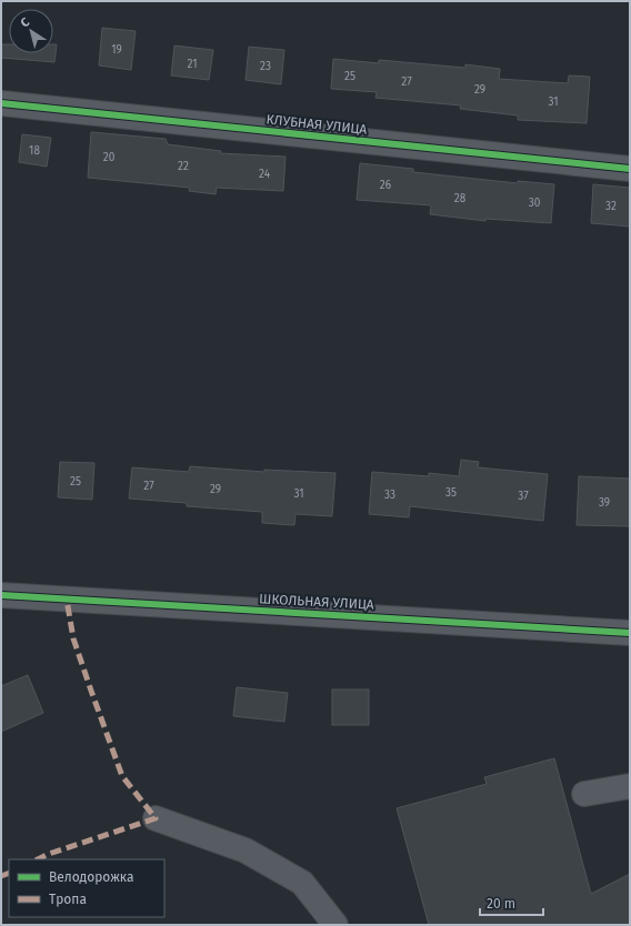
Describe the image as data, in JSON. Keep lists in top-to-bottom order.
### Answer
{
  "streets": {
    "street": ["КЛУБНАЯ УЛИЦА", "ШКОЛЬНАЯ УЛИЦА"]
  },
  "house_numbers": [
    "19",
    "21",
    "23",
    "25",
    "27",
    "29",
    "31",
    "18",
    "20",
    "22",
    "24",
    "26",
    "28",
    "30",
    "32",
    "25",
    "27",
    "29",
    "35",
    "31",
    "33",
    "37",
    "39"
  ],
  "legend": ["Велодорожка", "Тропа"],
  "scale_bar": "20 m",
  "north": "top left"
}
